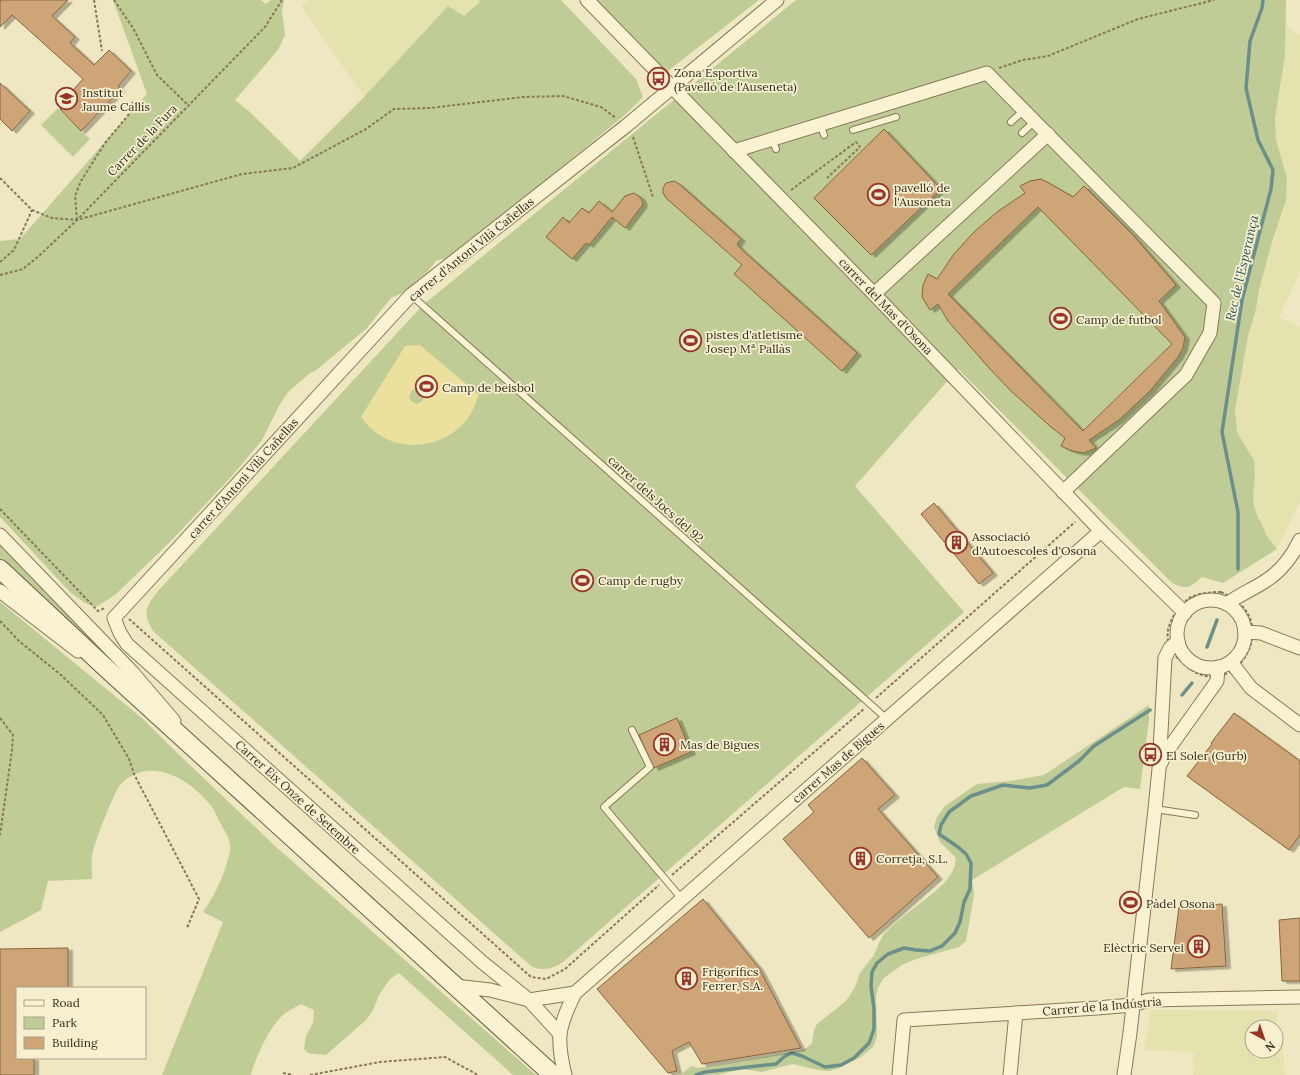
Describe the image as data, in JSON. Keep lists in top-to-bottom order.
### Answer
{
  "streets": {
    "street": [
      "carrer d'Antoni Vilà Cañellas",
      "carrer del Mas d'Osona",
      "carrer Mas de Bigues",
      "Carrer Eix Onze de Setembre",
      "Carrer de la Indústria"
    ],
    "lane": ["carrer dels Jocs del 92"],
    "path": ["Carrer de la Fura"]
  },
  "crossings": [
    ["carrer d'Antoni Vilà Cañellas", "carrer del Mas d'Osona"],
    ["carrer d'Antoni Vilà Cañellas", "carrer dels Jocs del 92"],
    ["carrer d'Antoni Vilà Cañellas", "Carrer Eix Onze de Setembre"],
    ["carrer del Mas d'Osona", "carrer Mas de Bigues"],
    ["carrer dels Jocs del 92", "carrer Mas de Bigues"],
    ["carrer Mas de Bigues", "Carrer Eix Onze de Setembre"]
  ],
  "water": ["Rec de l'Esperança"],
  "places": {
    "bus stop": ["Zona Esportiva (Pavelló de l'Auseneta)", "El Soler (Gurb)"],
    "school or university": ["Institut Jaume Callís"],
    "sports": [
      "pavelló de l'Ausoneta",
      "Camp de futbol",
      "pistes d'atletisme Josep Mª Pallàs",
      "Camp de beisbol",
      "Camp de rugby",
      "Pàdel Osona"
    ],
    "building": [
      "Associació d'Autoescoles d'Osona",
      "Mas de Bigues",
      "Corretja, S.L.",
      "Elèctric Servei",
      "Frigorífics Ferrer, S.A."
    ]
  },
  "legend": ["Road", "Park", "Building"],
  "north": "bottom right"
}
